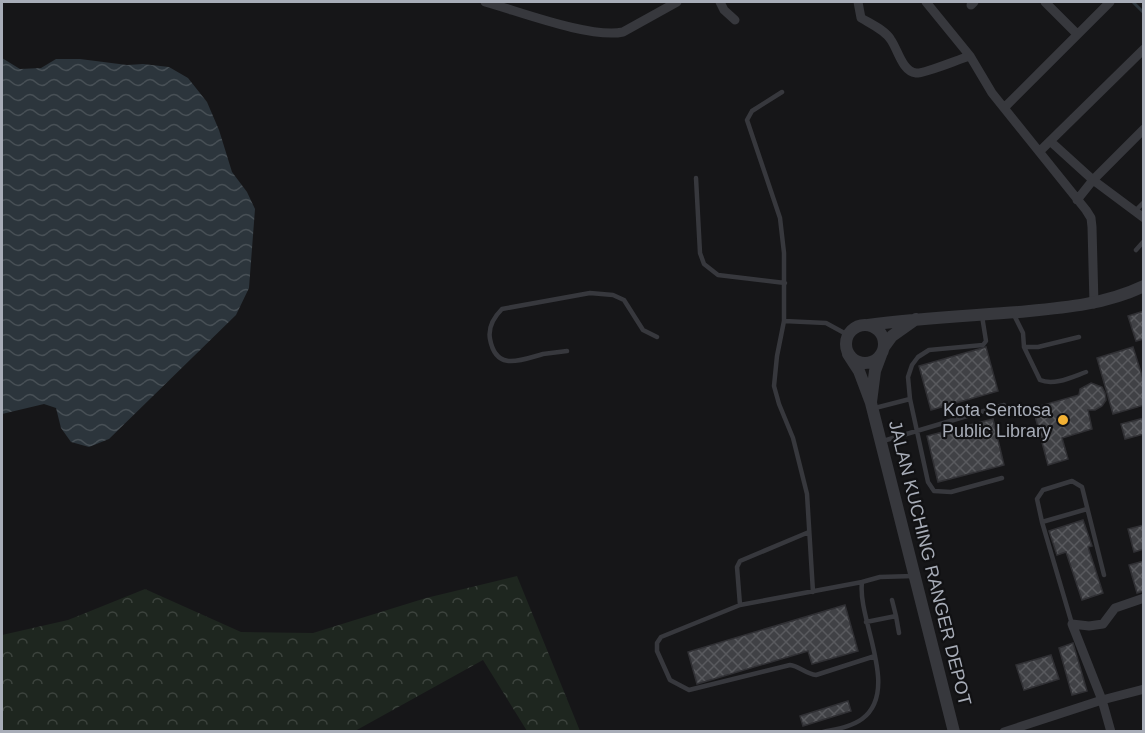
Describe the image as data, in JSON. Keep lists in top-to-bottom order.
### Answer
{
  "streets": {
    "street": ["JALAN KUCHING RANGER DEPOT"]
  },
  "places": ["Kota Sentosa Public Library"]
}
